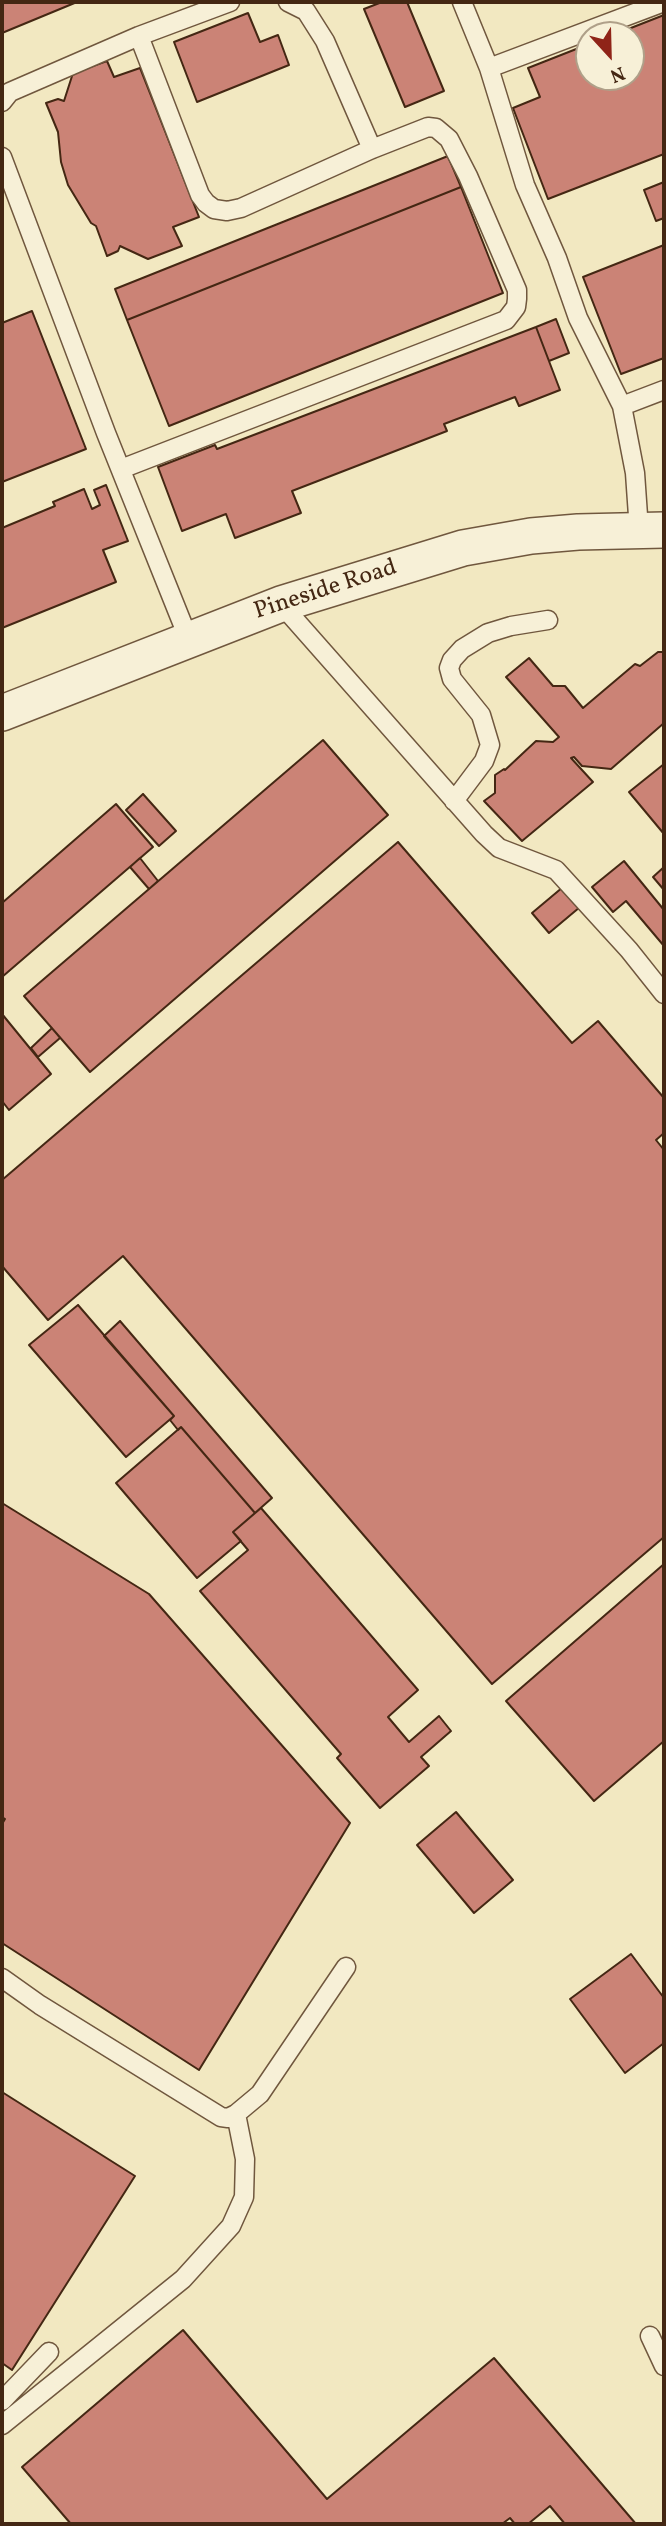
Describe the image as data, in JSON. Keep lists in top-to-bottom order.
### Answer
{
  "streets": {
    "street": ["Pineside Road"]
  },
  "north": "bottom"
}
